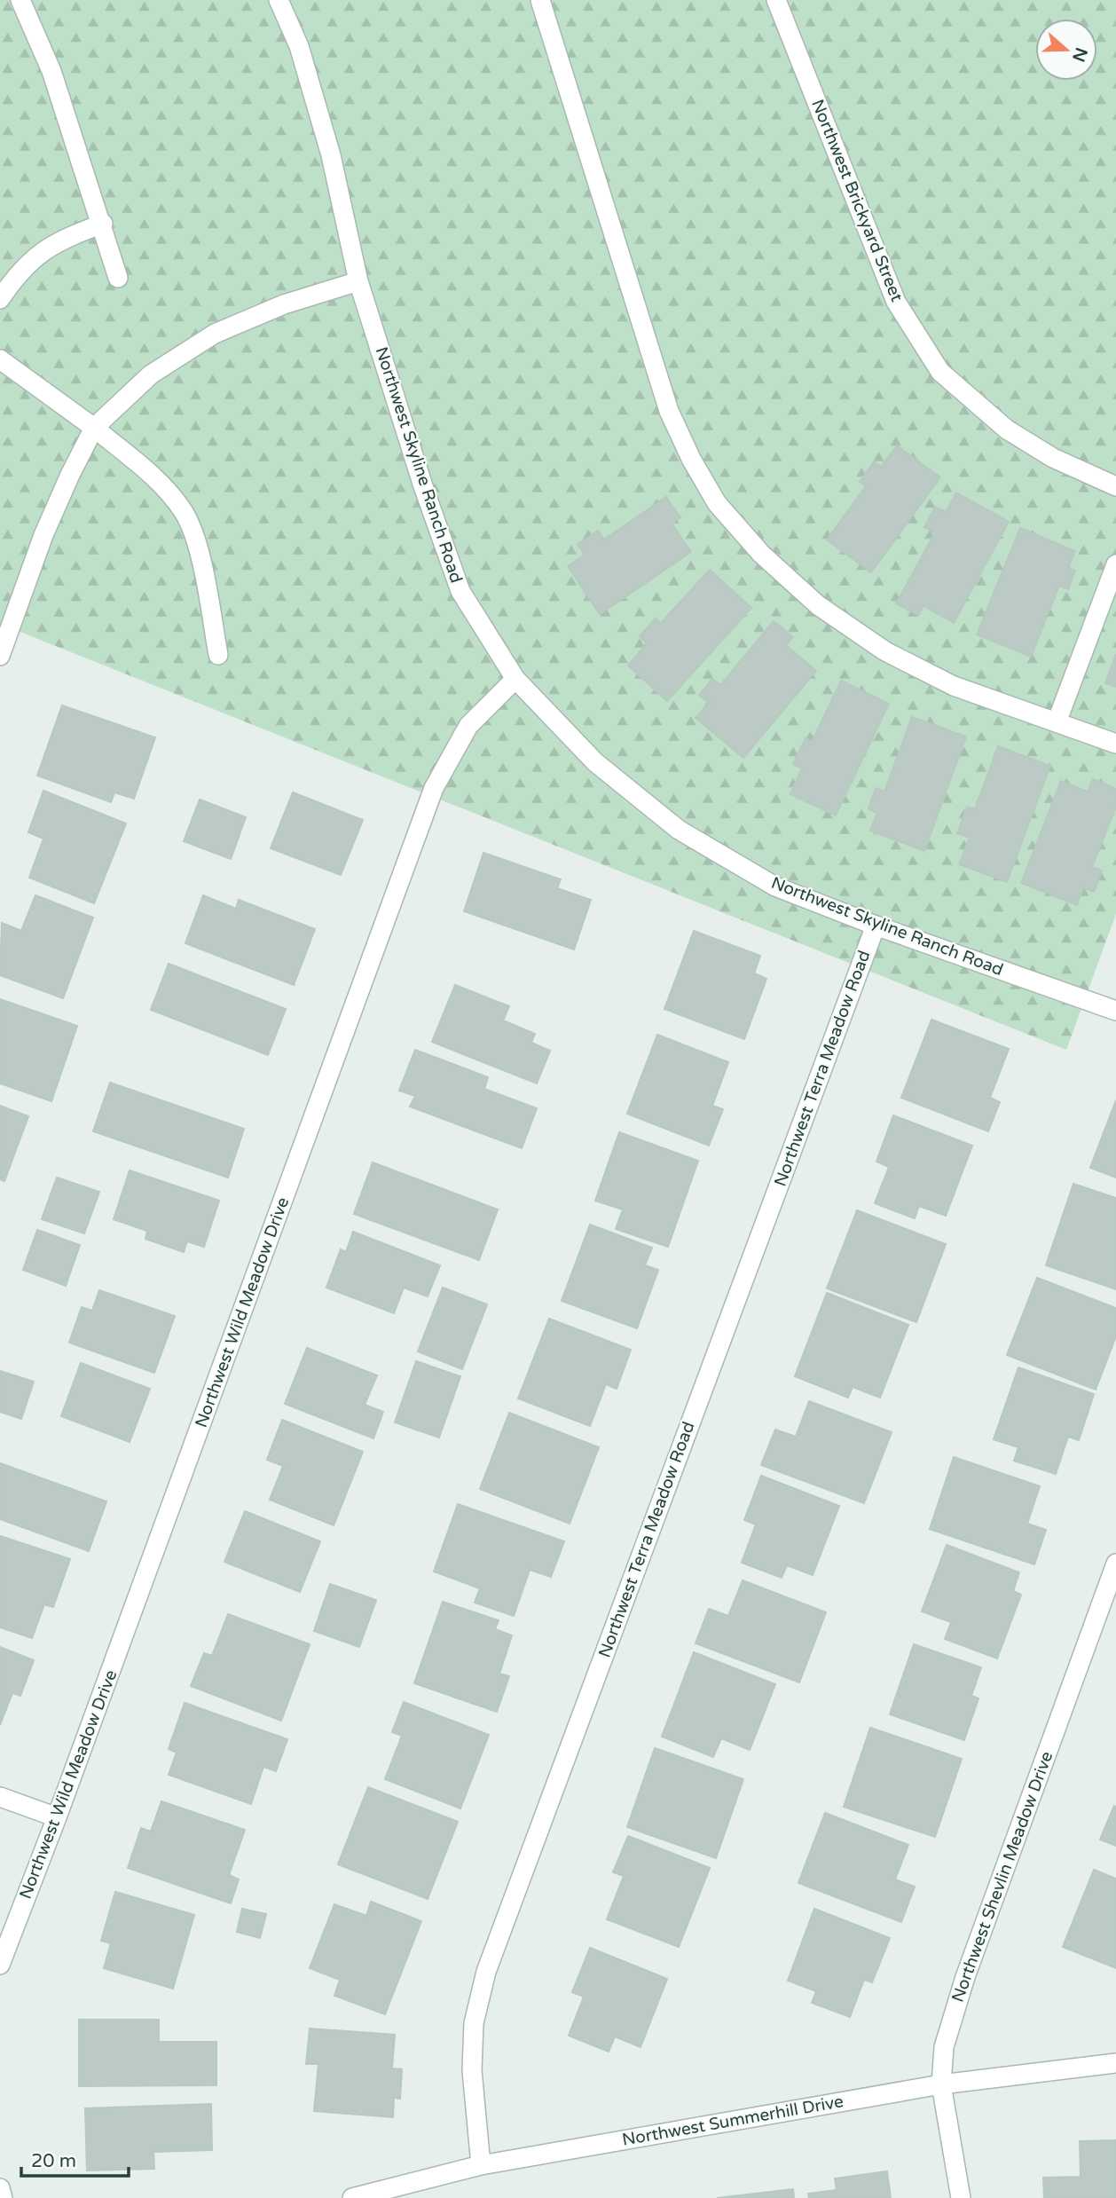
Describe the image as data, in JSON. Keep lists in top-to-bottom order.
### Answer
{
  "streets": {
    "street": [
      "Northwest Brickyard Street",
      "Northwest Skyline Ranch Road",
      "Northwest Terra Meadow Road",
      "Northwest Wild Meadow Drive",
      "Northwest Shevlin Meadow Drive",
      "Northwest Summerhill Drive"
    ]
  },
  "crossings": [
    ["Northwest Skyline Ranch Road", "Northwest Terra Meadow Road"],
    ["Northwest Skyline Ranch Road", "Northwest Wild Meadow Drive"],
    ["Northwest Terra Meadow Road", "Northwest Summerhill Drive"],
    ["Northwest Shevlin Meadow Drive", "Northwest Summerhill Drive"]
  ],
  "scale_bar": "20 m",
  "north": "right"
}
